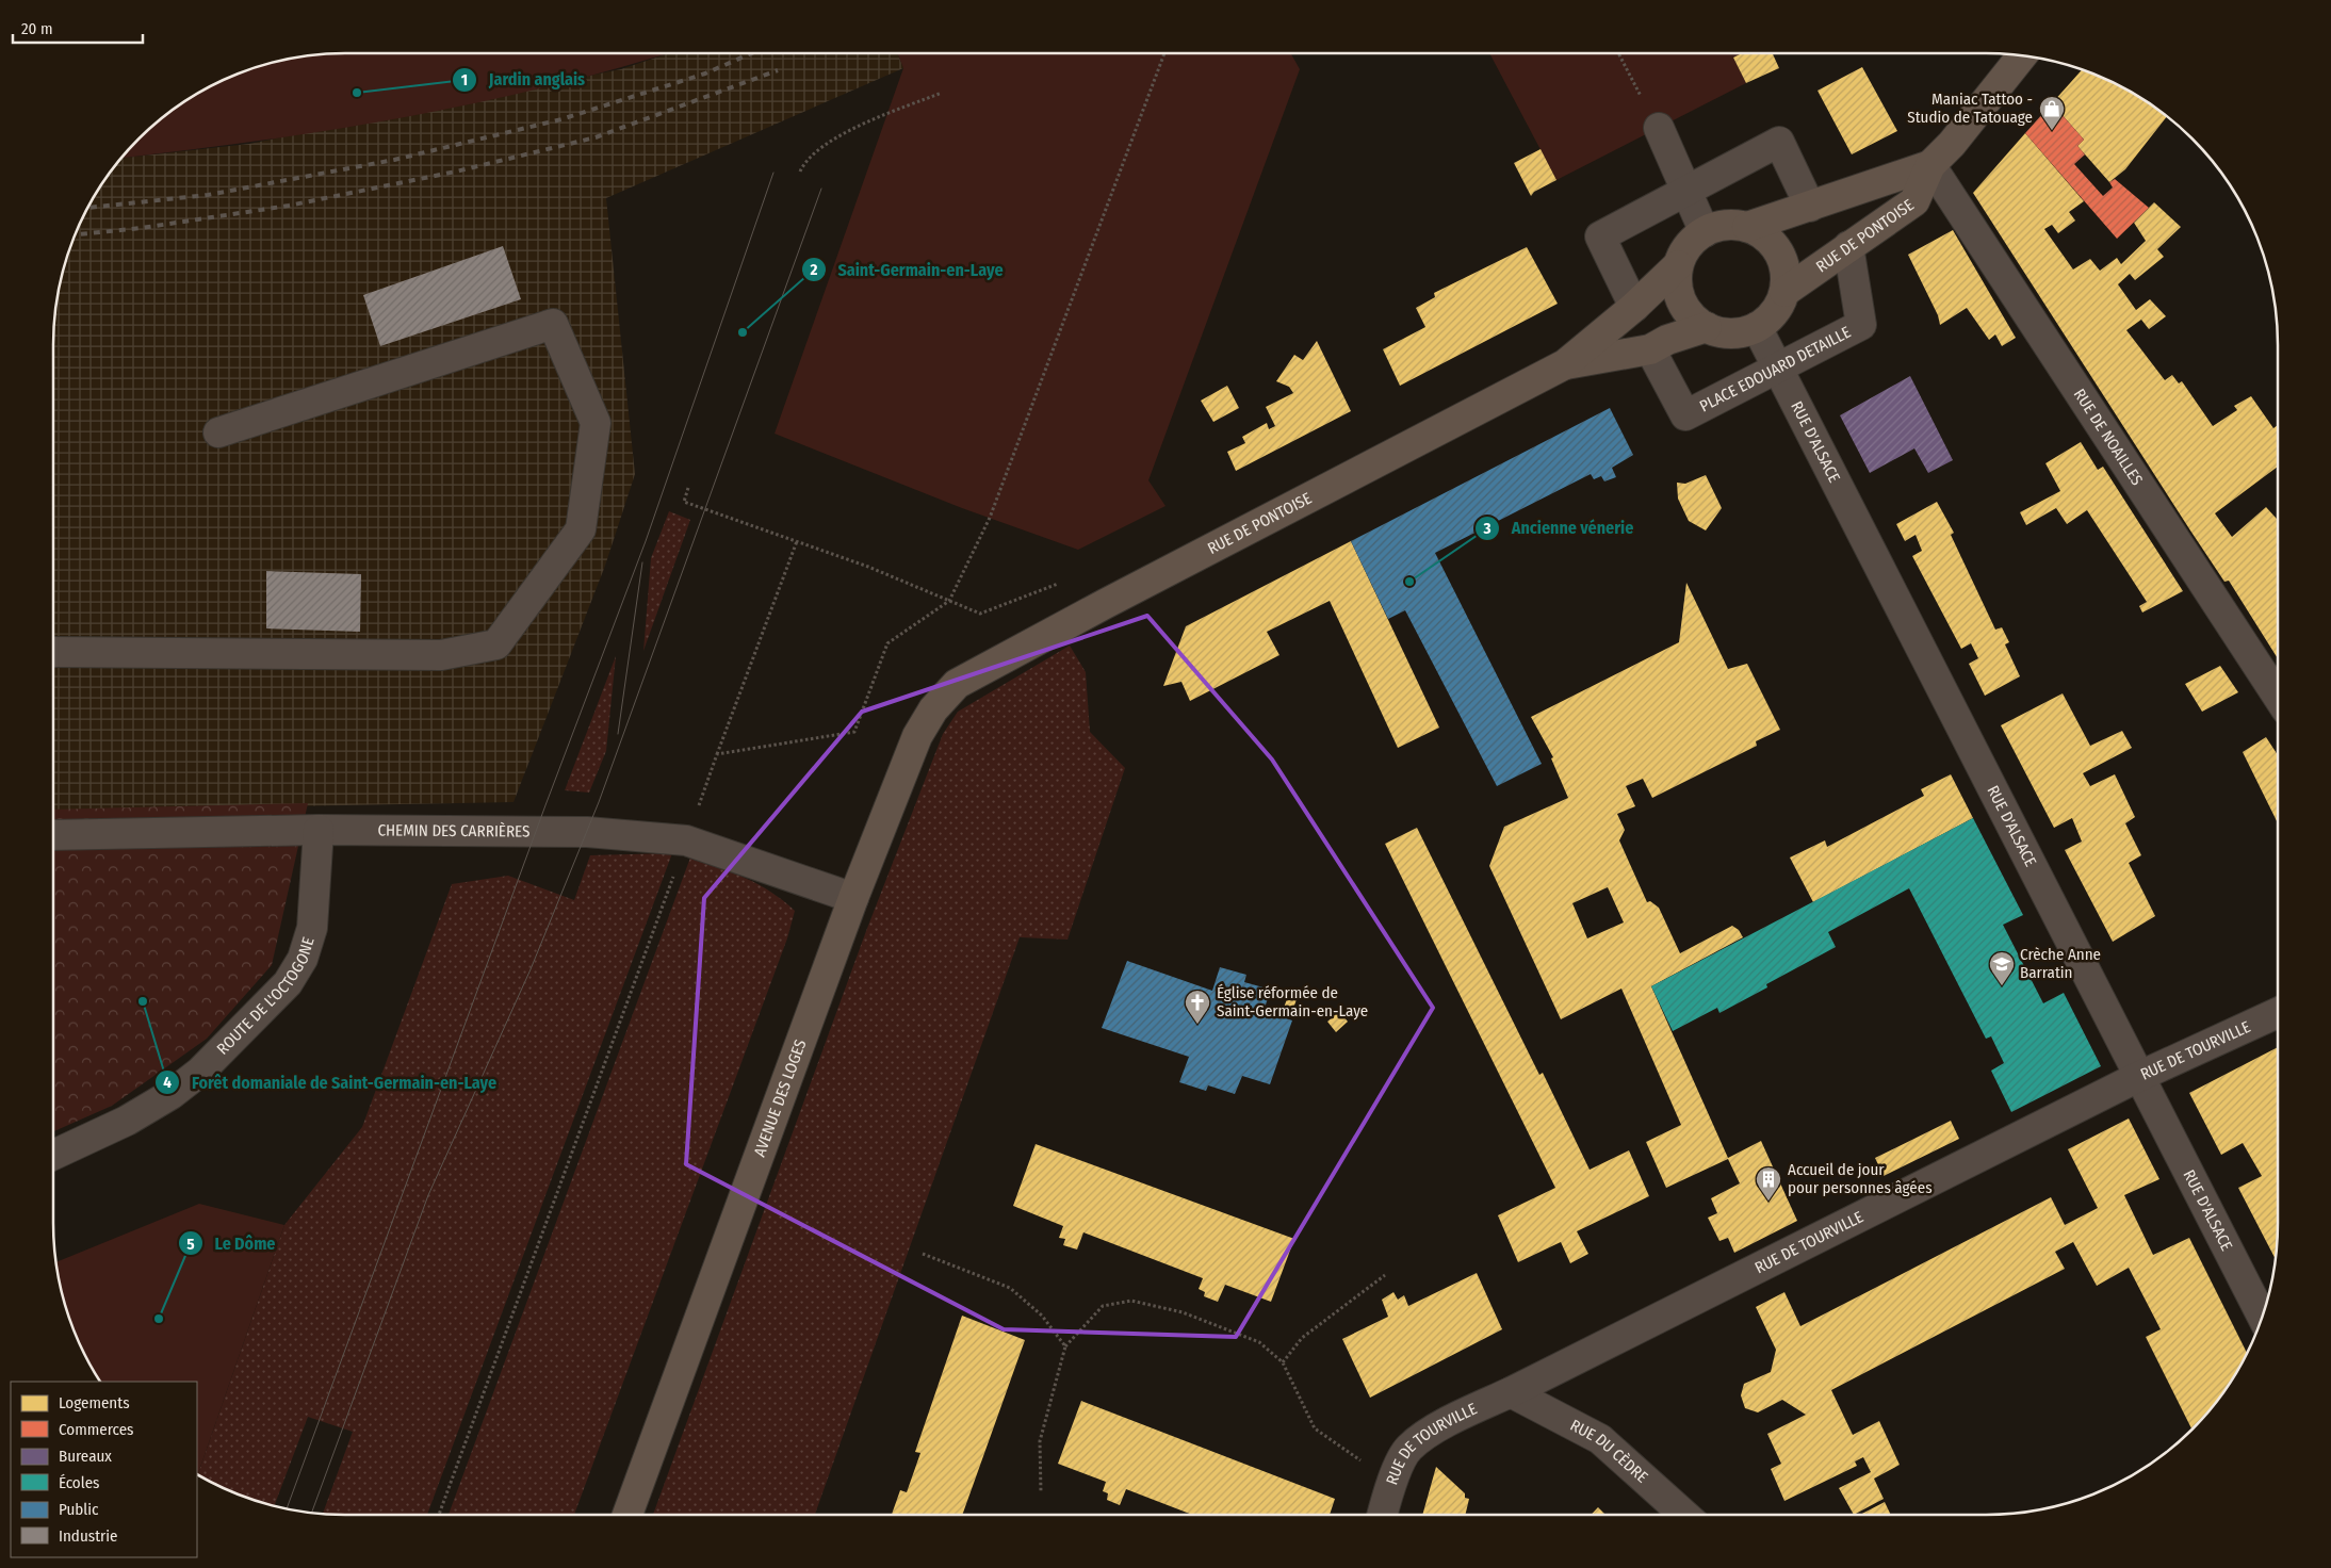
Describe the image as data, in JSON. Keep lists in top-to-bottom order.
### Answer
{
  "streets": {
    "main road": ["RUE DE PONTOISE", "AVENUE DES LOGES"],
    "street": [
      "PLACE EDOUARD DETAILLE",
      "RUE DE NOAILLES",
      "RUE D'ALSACE",
      "CHEMIN DES CARRIÈRES",
      "ROUTE DE L'OCTOGONE",
      "RUE DE TOURVILLE",
      "RUE DU CÈDRE"
    ]
  },
  "crossings": [
    ["RUE DE PONTOISE", "PLACE EDOUARD DETAILLE"],
    ["RUE DE PONTOISE", "RUE DE NOAILLES"],
    ["RUE DE PONTOISE", "RUE D'ALSACE"],
    ["RUE DE PONTOISE", "AVENUE DES LOGES"],
    ["PLACE EDOUARD DETAILLE", "RUE D'ALSACE"],
    ["RUE D'ALSACE", "RUE DE TOURVILLE"],
    ["CHEMIN DES CARRIÈRES", "ROUTE DE L'OCTOGONE"],
    ["CHEMIN DES CARRIÈRES", "AVENUE DES LOGES"],
    ["RUE DE TOURVILLE", "RUE DU CÈDRE"]
  ],
  "places": {
    "other": [
      "Jardin anglais",
      "Saint-Germain-en-Laye",
      "Ancienne vénerie",
      "Forêt domaniale de Saint-Germain-en-Laye",
      "Le Dôme"
    ],
    "shop": ["Maniac Tattoo - Studio de Tatouage"],
    "school or university": ["Crèche Anne Barratin"],
    "church": ["Église réformée de Saint-Germain-en-Laye"],
    "building": ["Accueil de jour pour personnes âgées"]
  },
  "legend": [
    "Logements",
    "Commerces",
    "Bureaux",
    "Écoles",
    "Public",
    "Industrie"
  ],
  "scale_bar": "20 m"
}
